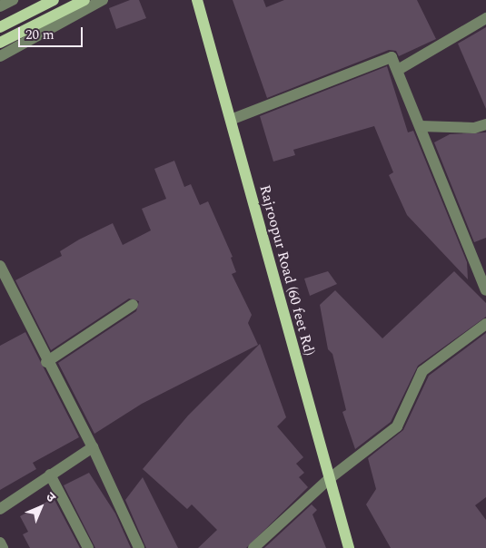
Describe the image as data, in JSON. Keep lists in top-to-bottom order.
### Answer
{
  "streets": {
    "main road": ["Rajroopur Road (60 feet Rd)"]
  },
  "scale_bar": "20 m",
  "north": "top right"
}
